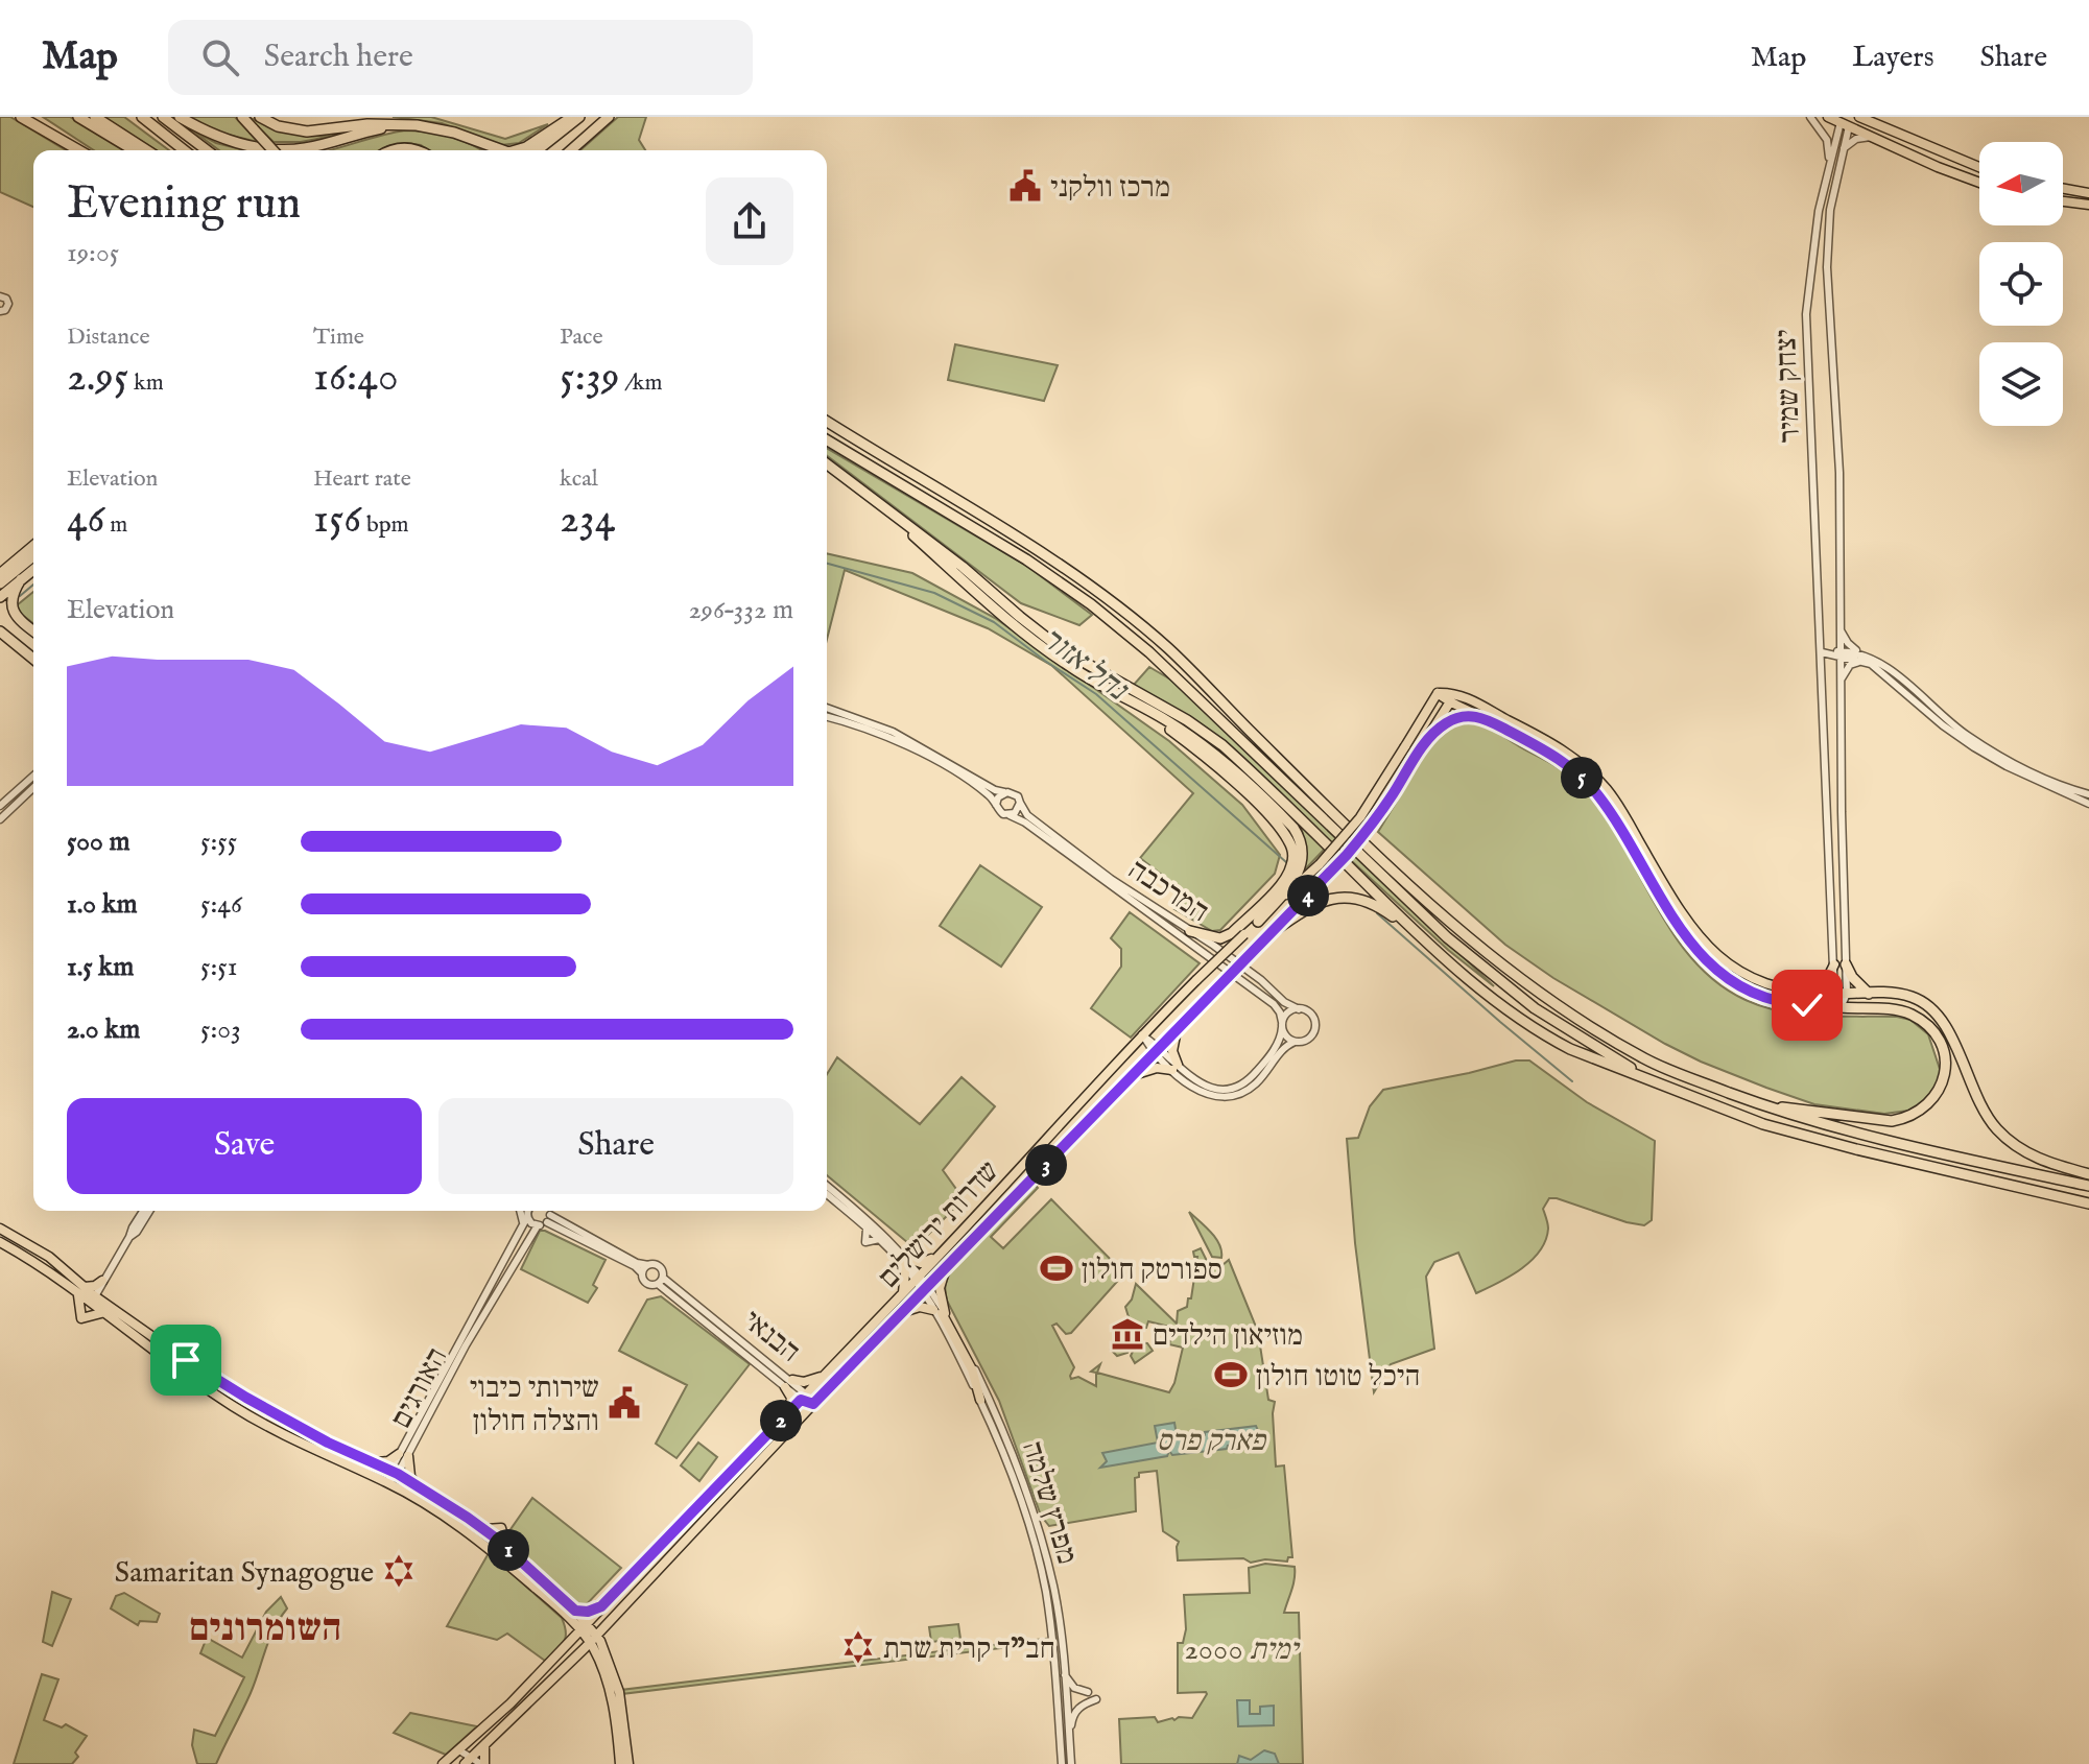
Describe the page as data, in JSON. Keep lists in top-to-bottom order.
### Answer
{
  "streets": {
    "main road": ["שדרות ירושלים"],
    "street": [
      "יצחק שמיר",
      "המרכבה",
      "הבנאי",
      "האורגים",
      "מפרץ שלמה"
    ]
  },
  "crossings": [
    ["שדרות ירושלים", "הבנאי"],
    ["שדרות ירושלים", "מפרץ שלמה"]
  ],
  "districts": ["השומרונים"],
  "water": ["נחל אזור"],
  "parks": ["פארק פרס", "ימית 2000"],
  "places": {
    "public building": ["מרכז וולקני", "שירותי כיבוי והצלה חולון"],
    "sports": ["ספורטק חולון", "היכל טוטו חולון"],
    "museum": ["מוזיאון הילדים"],
    "synagogue": ["Samaritan Synagogue", "חב\"ד קרית שרת"]
  },
  "north": "left",
  "page": {
    "header": "Map",
    "search": "Search here",
    "nav": ["Map", "Layers", "Share"],
    "heading": ["Evening run", "19:05"],
    "stats": [
      ["Distance", "2.95 km"],
      ["Time", "16:40"],
      ["Pace", "5:39 /km"],
      ["Elevation", "46 m"],
      ["Heart rate", "156 bpm"],
      ["kcal", "234"]
    ],
    "chart": ["Elevation", "296–332 m"],
    "pins": [
      "5",
      "4",
      "3",
      "2",
      "1"
    ],
    "list": [
      {
        "name": "500 m",
        "note": "5:55"
      },
      {
        "name": "1.0 km",
        "note": "5:46"
      },
      {
        "name": "1.5 km",
        "note": "5:51"
      },
      {
        "name": "2.0 km",
        "note": "5:03"
      }
    ],
    "buttons": ["Save", "Share"]
  }
}
